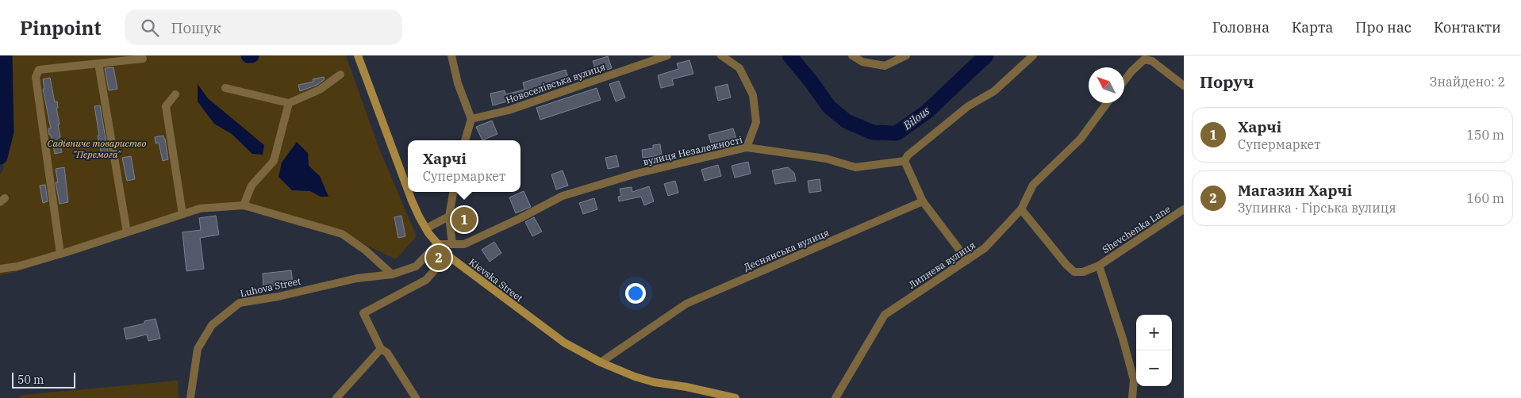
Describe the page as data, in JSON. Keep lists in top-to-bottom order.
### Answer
{
  "streets": {
    "main road": ["Kievska Street"],
    "street": [
      "Новоселівська вулиця",
      "вулиця Незалежності",
      "Shevchenka Lane",
      "Деснянська вулиця",
      "Липнева вулиця",
      "Luhova Street"
    ]
  },
  "crossings": [
    ["вулиця Незалежності", "Kievska Street"],
    ["вулиця Незалежності", "Luhova Street"],
    ["Shevchenka Lane", "Липнева вулиця"],
    ["Деснянська вулиця", "Kievska Street"],
    ["Kievska Street", "Luhova Street"]
  ],
  "water": ["Bilous"],
  "parks": ["Садівниче товариство \"Перемога\""],
  "scale_bar": "50 m",
  "north": "top left",
  "page": {
    "header": "Pinpoint",
    "search": "Пошук",
    "nav": [
      "Головна",
      "Карта",
      "Про нас",
      "Контакти"
    ],
    "heading": ["Поруч", "Знайдено: 2"],
    "list": [
      {
        "mark": "1",
        "name": "Харчі",
        "note": "Супермаркет",
        "value": "150 m"
      },
      {
        "mark": "2",
        "name": "Магазин Харчі",
        "note": "Зупинка · Гірська вулиця",
        "value": "160 m"
      }
    ],
    "popup": ["Харчі", "Супермаркет"],
    "pins": ["1", "2"],
    "map_buttons": ["+", "−"],
    "scale": "50 m"
  }
}
